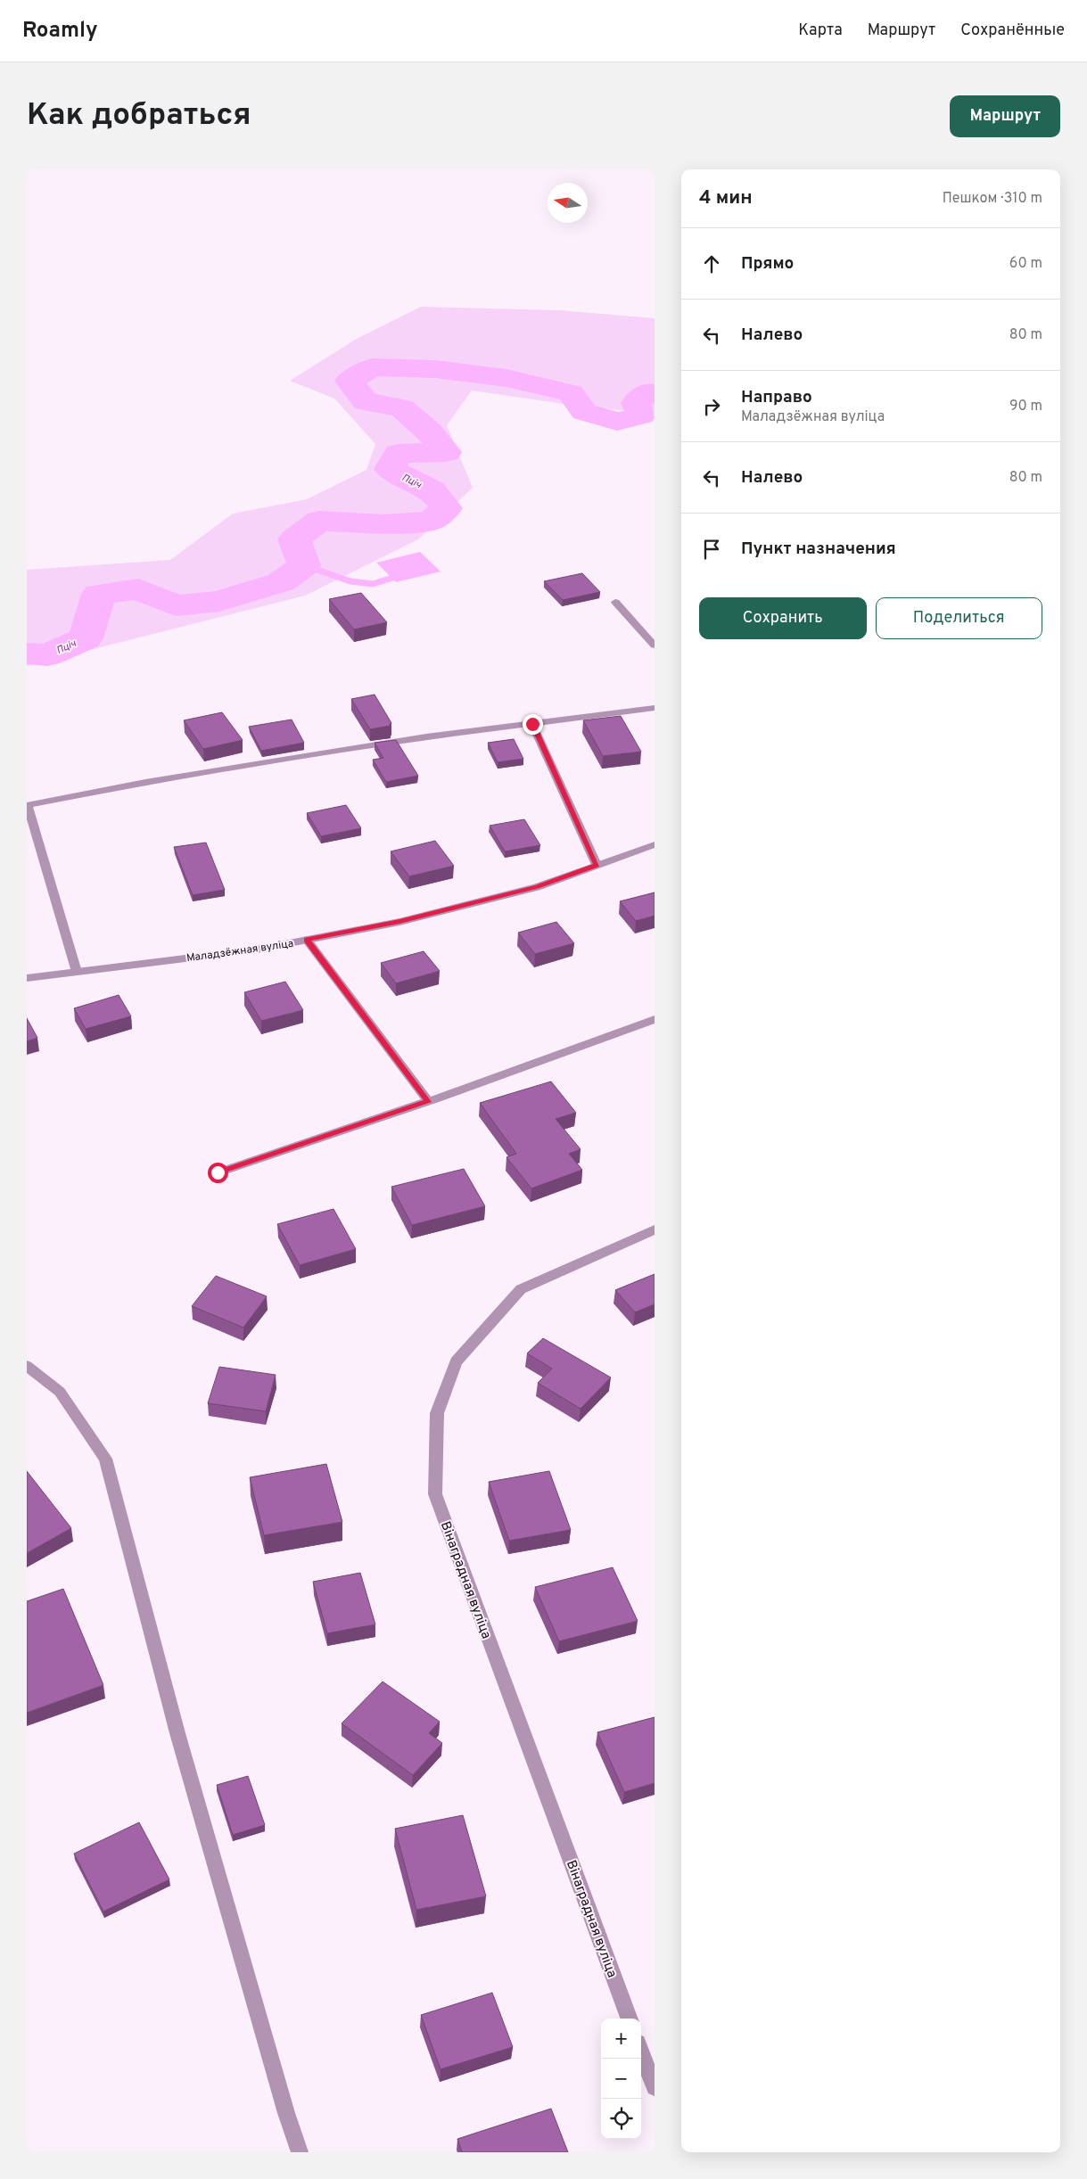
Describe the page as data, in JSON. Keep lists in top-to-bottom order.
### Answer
{
  "streets": {
    "street": ["Маладзёжная вуліца", "Вінаградная вуліца"]
  },
  "water": ["Пціч"],
  "north": "left",
  "page": {
    "header": "Roamly",
    "nav": ["Карта", "Маршрут", "Сохранённые"],
    "buttons": [
      "Маршрут",
      ["Сохранить", "Поделиться"]
    ],
    "title": "Как добраться",
    "heading": ["4 мин", "Пешком · 310 m"],
    "list": [
      ["Прямо", "60 m"],
      ["Налево", "80 m"],
      ["Направо", "Маладзёжная вуліца", "90 m"],
      ["Налево", "80 m"],
      "Пункт назначения"
    ],
    "map_buttons": ["+", "−"]
  }
}
